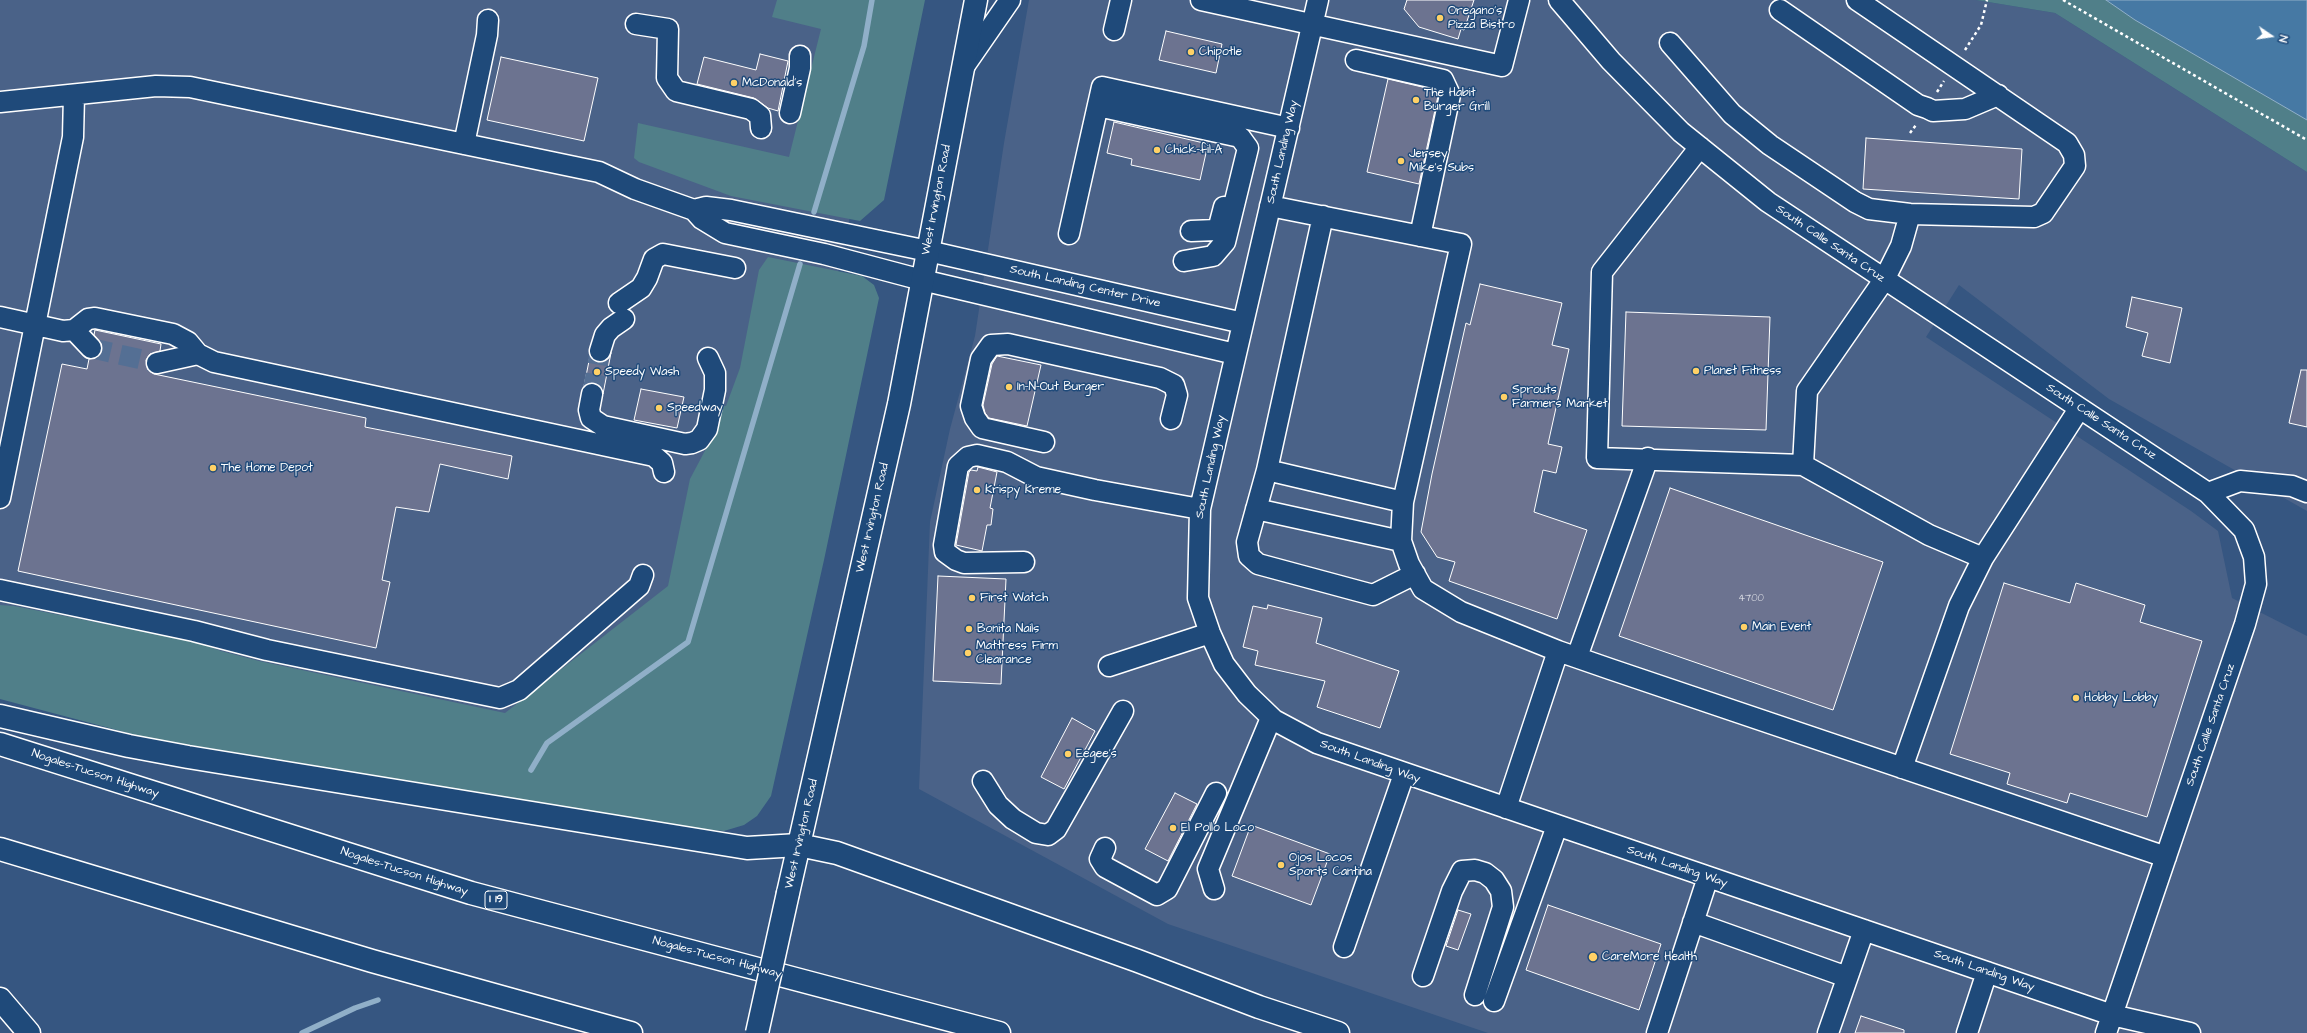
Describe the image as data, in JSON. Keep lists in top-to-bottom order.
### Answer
{
  "streets": {
    "main road": ["West Irvington Road", "Nogales–Tucson Highway", "I 19"],
    "street": ["South Landing Way", "South Calle Santa Cruz", "South Landing Center Drive"]
  },
  "crossings": [
    ["South Landing Way", "South Calle Santa Cruz"],
    ["South Landing Way", "South Landing Center Drive"],
    ["West Irvington Road", "South Landing Center Drive"]
  ],
  "places": [
    "Oregano's Pizza Bistro",
    "Chipotle",
    "McDonald's",
    "The Habit Burger Grill",
    "Chick-fil-A",
    "Jersey Mike's Subs",
    "Planet Fitness",
    "Speedy Wash",
    "In-N-Out Burger",
    "Sprouts Farmers Market",
    "Speedway",
    "The Home Depot",
    "Krispy Kreme",
    "First Watch",
    "Main Event",
    "Bonita Nails",
    "Mattress Firm Clearance",
    "Hobby Lobby",
    "Eegee's",
    "El Pollo Loco",
    "Ojos Locos Sports Cantina",
    "CareMore Health"
  ],
  "house_numbers": ["4700"],
  "north": "right"
}
